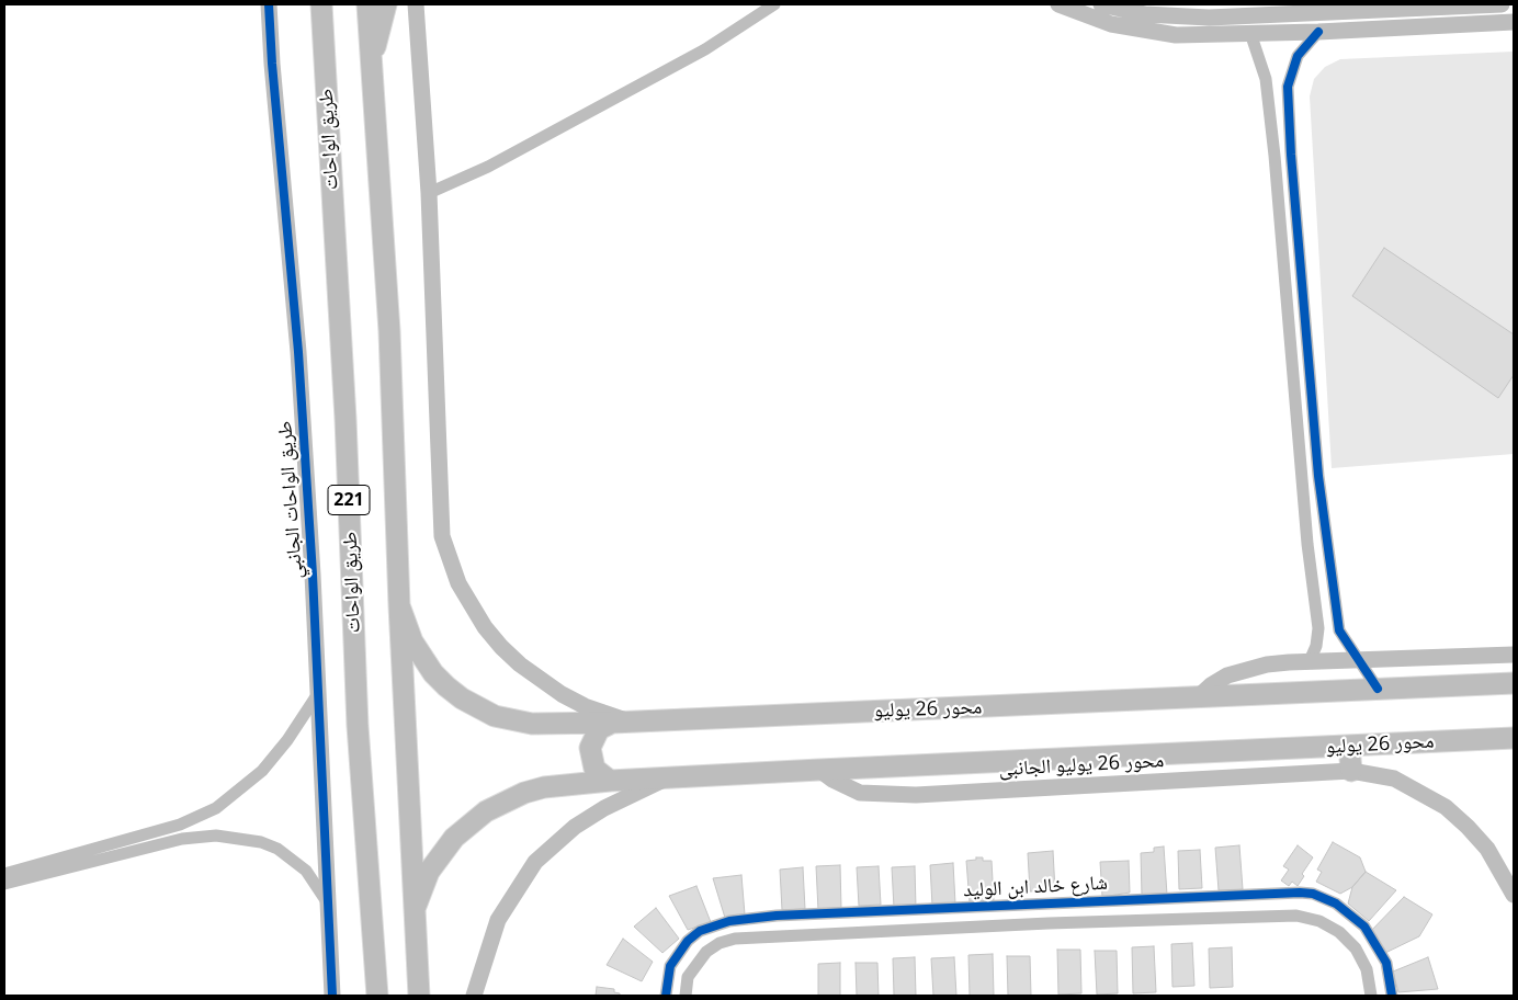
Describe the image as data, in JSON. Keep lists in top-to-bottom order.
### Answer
{
  "streets": {
    "highway": ["طريق الواحات", "221", "محور 26 يوليو"],
    "street": ["طريق الواحات الجانبي", "محور 26 يوليو الجانبى", "شارع خالد ابن الوليد"]
  },
  "crossings": [
    ["221", "محور 26 يوليو"],
    ["محور 26 يوليو", "محور 26 يوليو الجانبى"]
  ]
}
